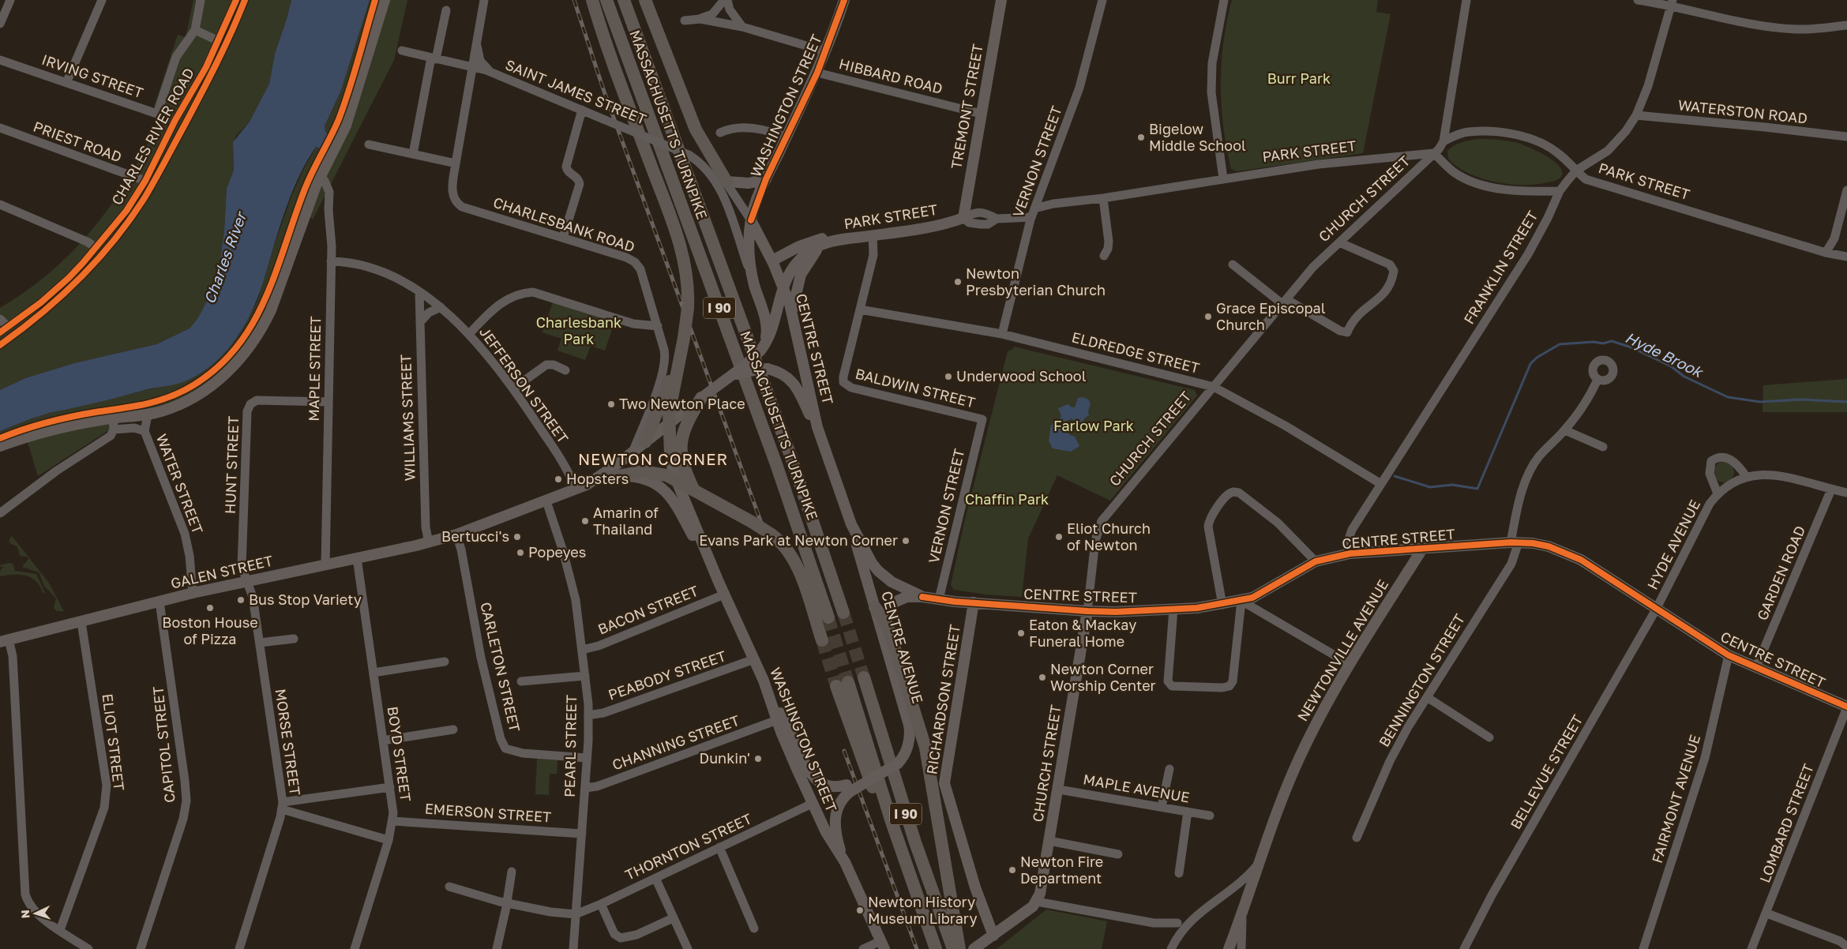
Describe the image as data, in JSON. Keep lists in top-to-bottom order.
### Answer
{
  "streets": {
    "highway": ["MASSACHUSETTS TURNPIKE", "I 90"],
    "main road": [
      "WASHINGTON STREET",
      "TREMONT STREET",
      "PARK STREET",
      "CHURCH STREET",
      "CENTRE STREET",
      "GALEN STREET",
      "CENTRE AVENUE",
      "NEWTONVILLE AVENUE",
      "RICHARDSON STREET"
    ],
    "street": [
      "IRVING STREET",
      "HIBBARD ROAD",
      "SAINT JAMES STREET",
      "WATERSTON ROAD",
      "CHARLES RIVER ROAD",
      "PRIEST ROAD",
      "VERNON STREET",
      "CHARLESBANK ROAD",
      "FRANKLIN STREET",
      "ELDREDGE STREET",
      "MAPLE STREET",
      "JEFFERSON STREET",
      "BALDWIN STREET",
      "WILLIAMS STREET",
      "HUNT STREET",
      "WATER STREET",
      "HYDE AVENUE",
      "GARDEN ROAD",
      "BACON STREET",
      "CARLETON STREET",
      "PEABODY STREET",
      "BENNINGTON STREET",
      "ELIOT STREET",
      "MORSE STREET",
      "CHANNING STREET",
      "CAPITOL STREET",
      "PEARL STREET",
      "BOYD STREET",
      "BELLEVUE STREET",
      "MAPLE AVENUE",
      "FAIRMONT AVENUE",
      "EMERSON STREET",
      "LOMBARD STREET",
      "THORNTON STREET"
    ]
  },
  "crossings": [
    ["IRVING STREET", "CHARLES RIVER ROAD"],
    ["HIBBARD ROAD", "WASHINGTON STREET"],
    ["HIBBARD ROAD", "TREMONT STREET"],
    ["SAINT JAMES STREET", "WASHINGTON STREET"],
    ["SAINT JAMES STREET", "CHARLESBANK ROAD"],
    ["SAINT JAMES STREET", "CENTRE STREET"],
    ["WASHINGTON STREET", "PARK STREET"],
    ["WASHINGTON STREET", "CENTRE STREET"],
    ["WASHINGTON STREET", "BACON STREET"],
    ["WASHINGTON STREET", "CENTRE AVENUE"],
    ["WASHINGTON STREET", "PEABODY STREET"],
    ["WASHINGTON STREET", "CHANNING STREET"],
    ["WASHINGTON STREET", "THORNTON STREET"],
    ["TREMONT STREET", "PARK STREET"],
    ["WATERSTON ROAD", "FRANKLIN STREET"],
    ["CHARLES RIVER ROAD", "PRIEST ROAD"],
    ["PARK STREET", "VERNON STREET"],
    ["PARK STREET", "CHURCH STREET"],
    ["PARK STREET", "FRANKLIN STREET"],
    ["PARK STREET", "CENTRE STREET"],
    ["VERNON STREET", "CENTRE STREET"],
    ["VERNON STREET", "ELDREDGE STREET"],
    ["VERNON STREET", "BALDWIN STREET"],
    ["CHURCH STREET", "CENTRE STREET"],
    ["CHURCH STREET", "ELDREDGE STREET"],
    ["CHURCH STREET", "MAPLE AVENUE"],
    ["FRANKLIN STREET", "CENTRE STREET"],
    ["FRANKLIN STREET", "ELDREDGE STREET"],
    ["CENTRE STREET", "HYDE AVENUE"],
    ["CENTRE STREET", "GARDEN ROAD"],
    ["CENTRE STREET", "CENTRE AVENUE"],
    ["CENTRE STREET", "NEWTONVILLE AVENUE"],
    ["CENTRE STREET", "BENNINGTON STREET"],
    ["CENTRE STREET", "RICHARDSON STREET"],
    ["CENTRE STREET", "BELLEVUE STREET"],
    ["CENTRE STREET", "FAIRMONT AVENUE"],
    ["CENTRE STREET", "LOMBARD STREET"],
    ["ELDREDGE STREET", "BALDWIN STREET"],
    ["MAPLE STREET", "JEFFERSON STREET"],
    ["MAPLE STREET", "HUNT STREET"],
    ["MAPLE STREET", "GALEN STREET"],
    ["JEFFERSON STREET", "WILLIAMS STREET"],
    ["WILLIAMS STREET", "GALEN STREET"],
    ["HUNT STREET", "GALEN STREET"],
    ["HUNT STREET", "MORSE STREET"],
    ["WATER STREET", "GALEN STREET"],
    ["HYDE AVENUE", "GARDEN ROAD"],
    ["HYDE AVENUE", "BELLEVUE STREET"],
    ["GALEN STREET", "CARLETON STREET"],
    ["GALEN STREET", "ELIOT STREET"],
    ["GALEN STREET", "MORSE STREET"],
    ["GALEN STREET", "CAPITOL STREET"],
    ["GALEN STREET", "BOYD STREET"],
    ["BACON STREET", "PEARL STREET"],
    ["CARLETON STREET", "PEARL STREET"],
    ["PEABODY STREET", "PEARL STREET"],
    ["CHANNING STREET", "PEARL STREET"],
    ["PEARL STREET", "EMERSON STREET"],
    ["PEARL STREET", "THORNTON STREET"],
    ["BOYD STREET", "EMERSON STREET"]
  ],
  "districts": ["NEWTON CORNER"],
  "water": ["Charles River", "Hyde Brook"],
  "parks": [
    "Burr Park",
    "Charlesbank Park",
    "Farlow Park",
    "Chaffin Park"
  ],
  "places": [
    "Bigelow Middle School",
    "Newton Presbyterian Church",
    "Grace Episcopal Church",
    "Underwood School",
    "Two Newton Place",
    "Hopsters",
    "Amarin of Thailand",
    "Bertucci's",
    "Eliot Church of Newton",
    "Evans Park at Newton Corner",
    "Popeyes",
    "Bus Stop Variety",
    "Boston House of Pizza",
    "Eaton & Mackay Funeral Home",
    "Newton Corner Worship Center",
    "Dunkin'",
    "Newton Fire Department",
    "Newton History Museum Library"
  ],
  "north": "left"
}
